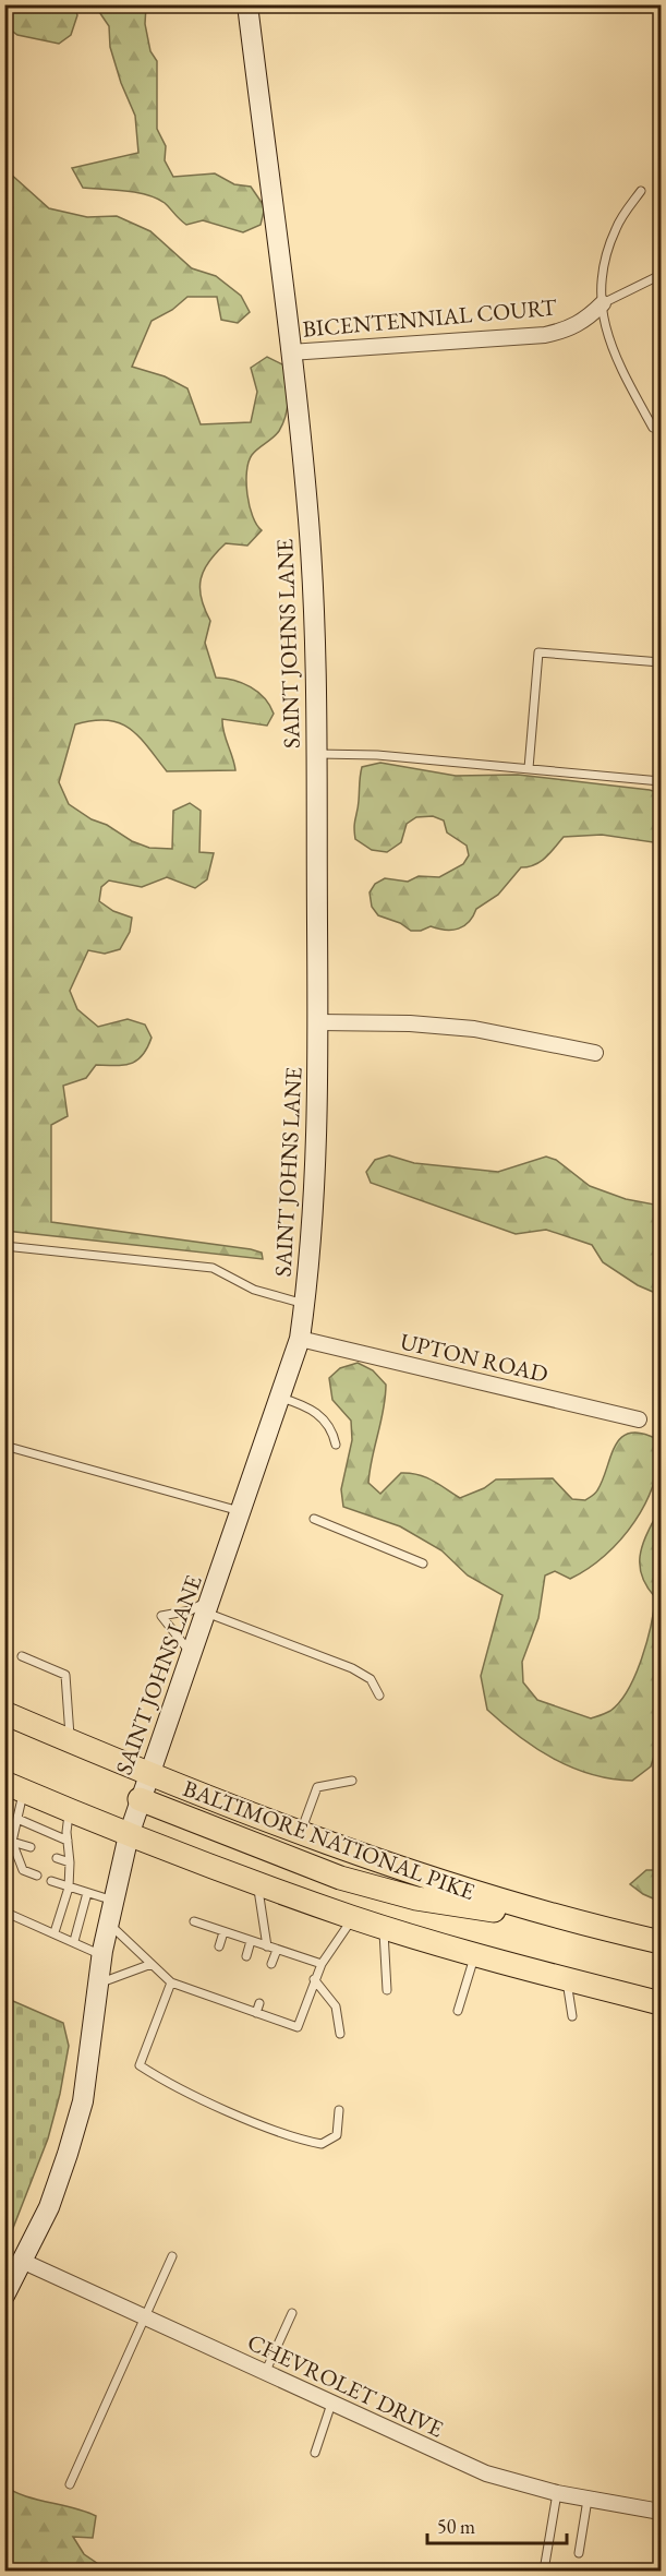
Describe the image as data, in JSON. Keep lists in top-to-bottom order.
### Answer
{
  "streets": {
    "main road": ["BALTIMORE NATIONAL PIKE"],
    "street": [
      "BICENTENNIAL COURT",
      "SAINT JOHNS LANE",
      "UPTON ROAD",
      "CHEVROLET DRIVE"
    ]
  },
  "crossings": [
    ["BICENTENNIAL COURT", "SAINT JOHNS LANE"],
    ["SAINT JOHNS LANE", "UPTON ROAD"],
    ["SAINT JOHNS LANE", "BALTIMORE NATIONAL PIKE"],
    ["SAINT JOHNS LANE", "CHEVROLET DRIVE"]
  ],
  "scale_bar": "50 m"
}
